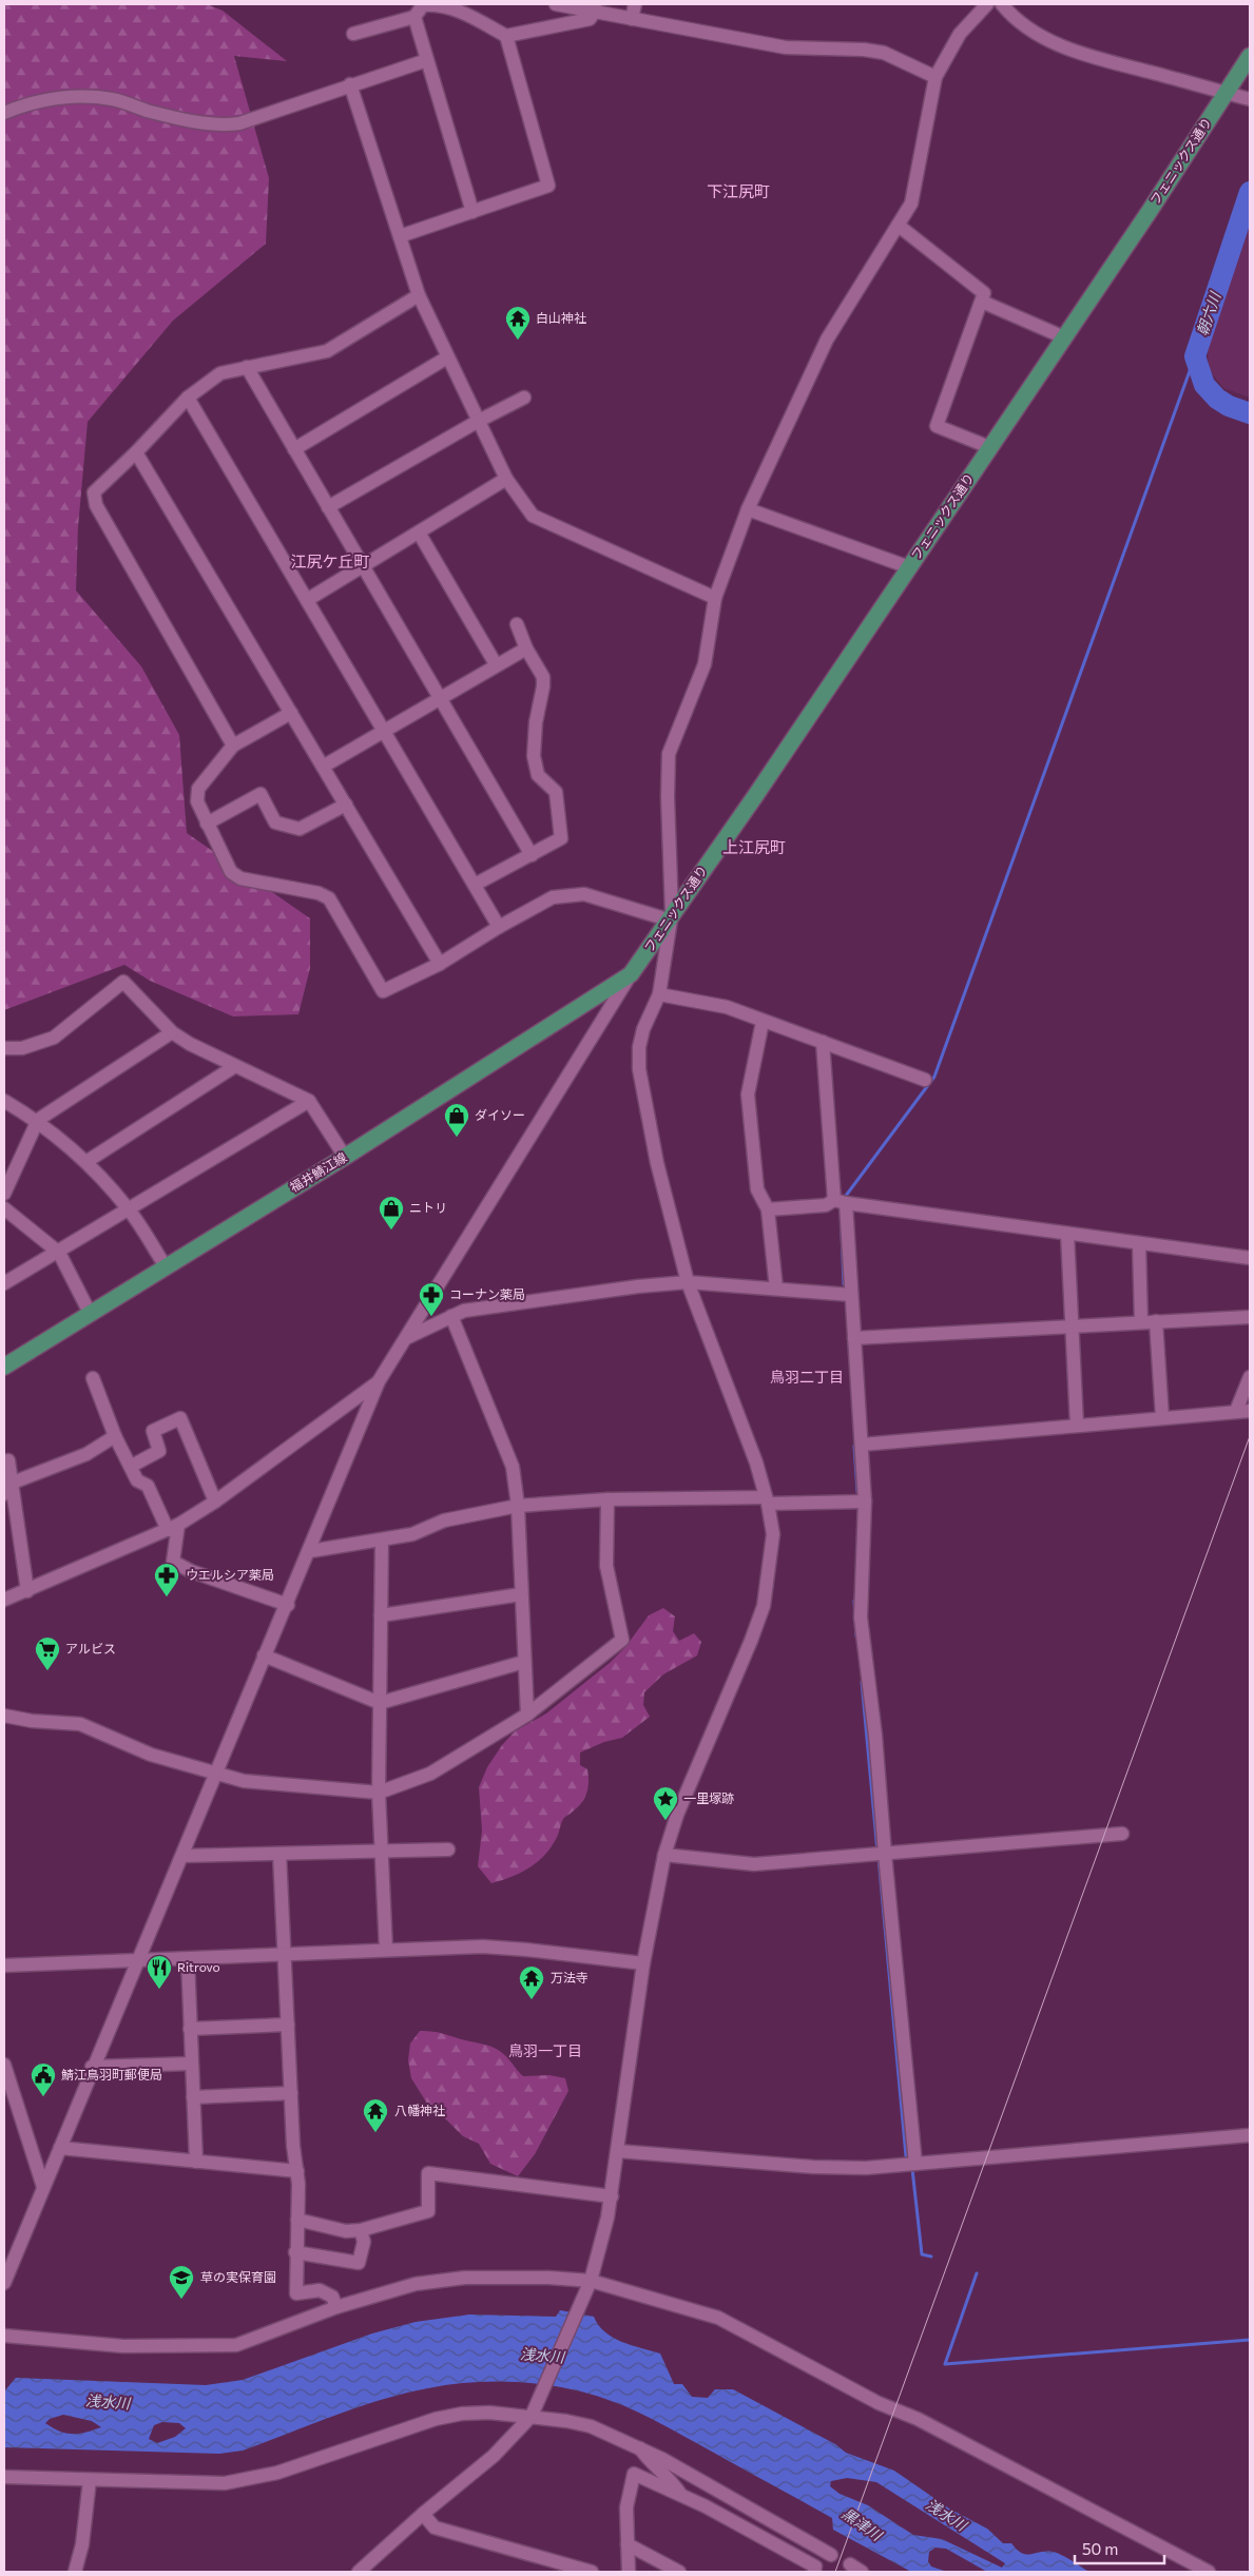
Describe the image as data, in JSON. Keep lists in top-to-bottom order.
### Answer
{
  "streets": {
    "main road": ["フェニックス通り", "福井鯖江線"]
  },
  "crossings": [
    ["フェニックス通り", "福井鯖江線"]
  ],
  "districts": [
    "下江尻町",
    "江尻ケ丘町",
    "上江尻町",
    "鳥羽二丁目",
    "鳥羽一丁目"
  ],
  "water": ["朝六川", "浅水川", "黒津川"],
  "places": {
    "temple": ["白山神社", "万法寺", "八幡神社"],
    "shop": ["ダイソー", "ニトリ"],
    "pharmacy": ["コーナン薬局", "ウエルシア薬局"],
    "supermarket": ["アルビス"],
    "place": ["一里塚跡"],
    "restaurant": ["Ritrovo"],
    "public building": ["鯖江鳥羽町郵便局"],
    "school or university": ["草の実保育園"]
  },
  "scale_bar": "50 m"
}
